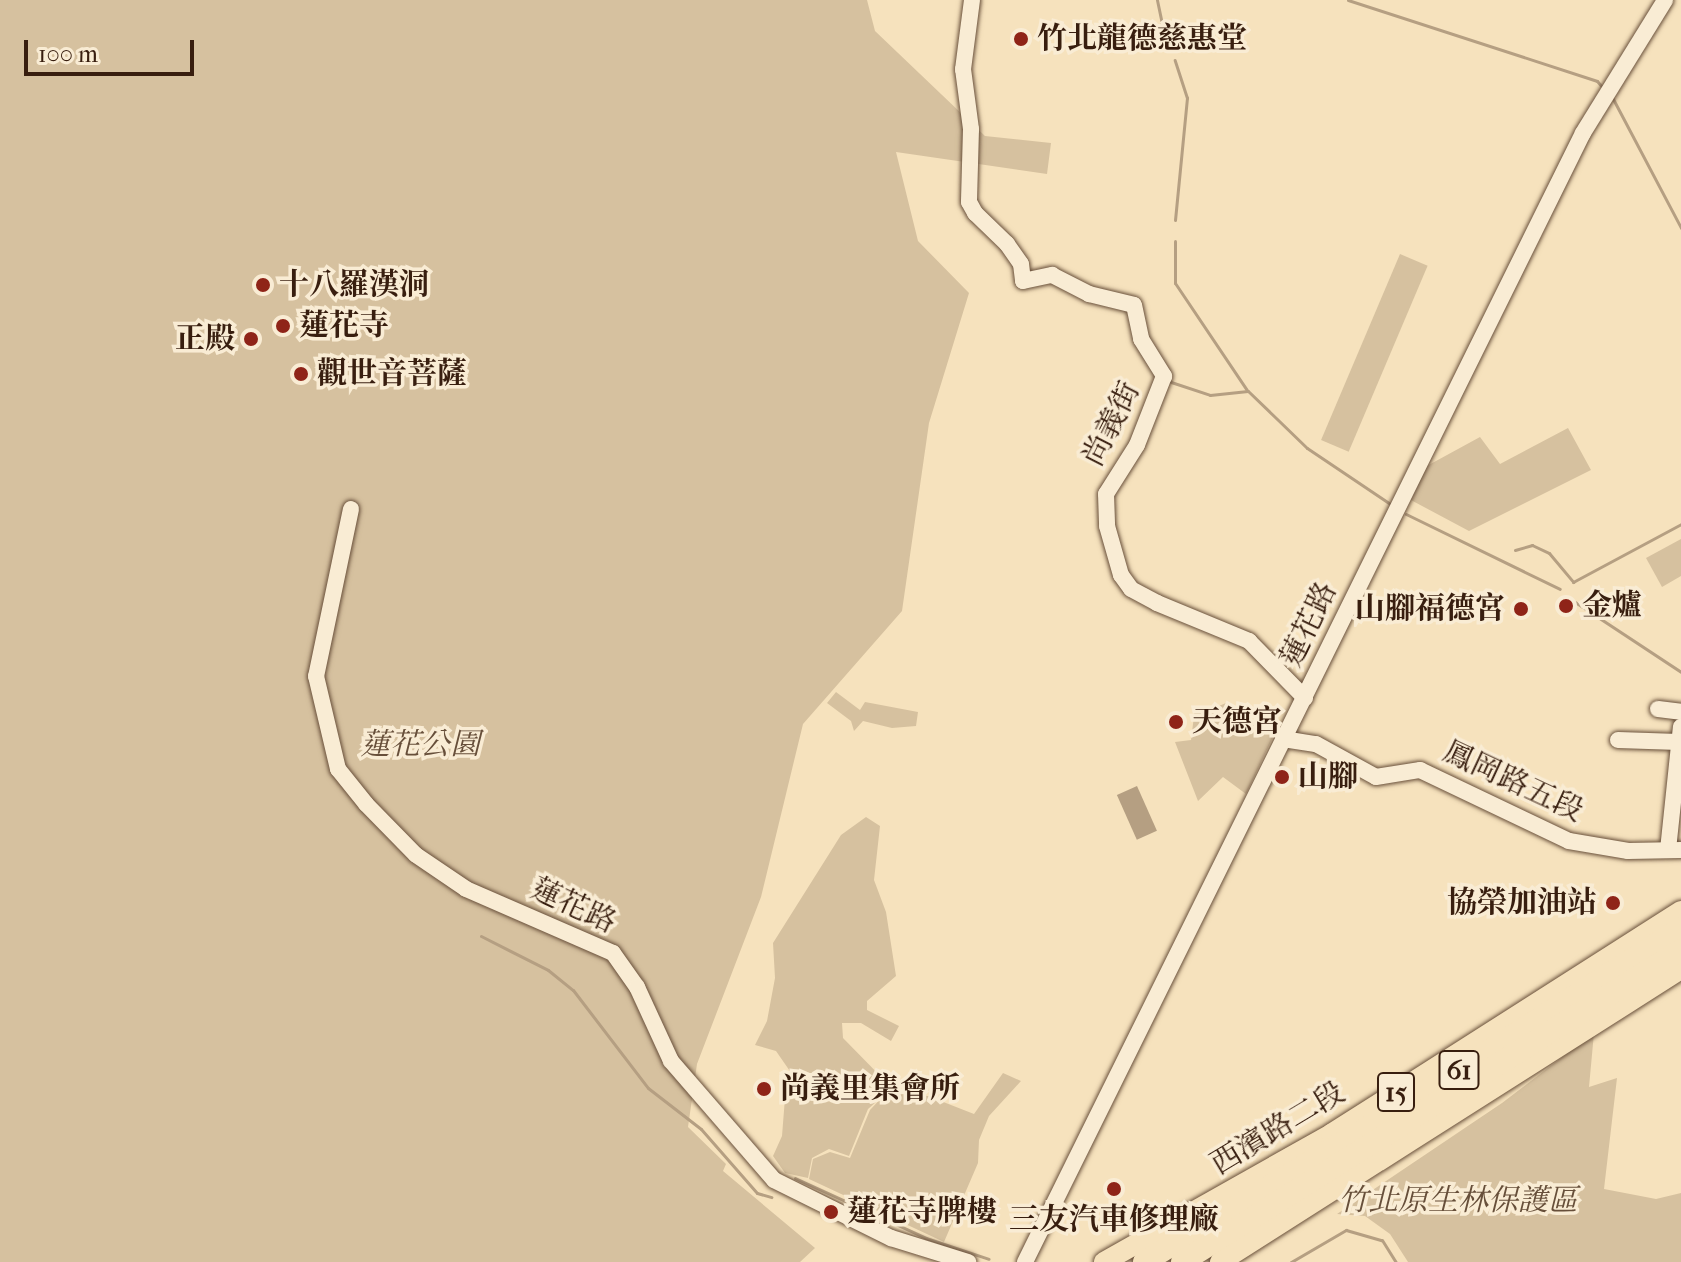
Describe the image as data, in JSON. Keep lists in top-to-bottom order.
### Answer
{
  "streets": {
    "highway": ["61"],
    "main road": ["15", "西濱路二段"],
    "street": ["尚義街", "蓮花路", "鳳岡路五段"]
  },
  "crossings": [
    ["尚義街", "蓮花路"],
    ["蓮花路", "鳳岡路五段"]
  ],
  "parks": ["蓮花公園", "竹北原生林保護區"],
  "places": [
    "竹北龍德慈惠堂",
    "十八羅漢洞",
    "蓮花寺",
    "正殿",
    "觀世音菩薩",
    "金爐",
    "山腳福德宮",
    "天德宮",
    "山腳",
    "協榮加油站",
    "尚義里集會所",
    "三友汽車修理廠",
    "蓮花寺牌樓"
  ],
  "scale_bar": "100 m"
}
